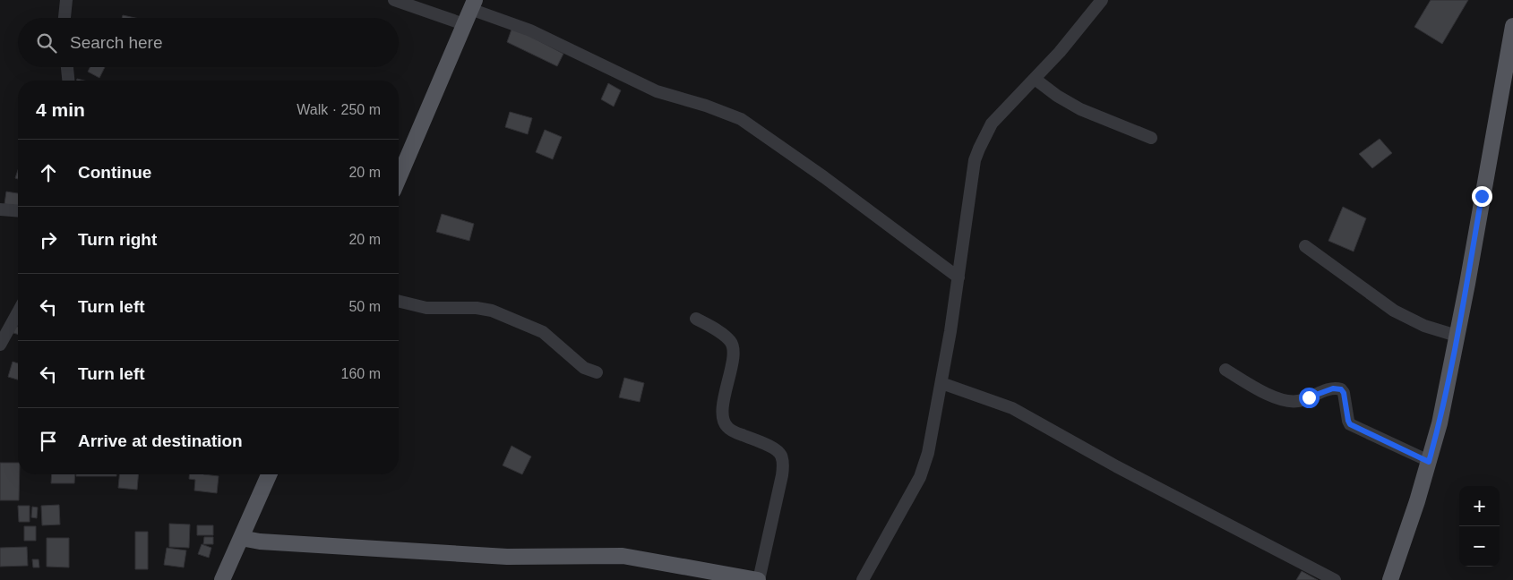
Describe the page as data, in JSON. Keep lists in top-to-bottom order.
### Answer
{
  "page": {
    "search": "Search here",
    "heading": ["4 min", "Walk · 250 m"],
    "list": [
      ["Continue", "20 m"],
      ["Turn right", "20 m"],
      ["Turn left", "50 m"],
      ["Turn left", "160 m"],
      "Arrive at destination"
    ],
    "map_buttons": ["+", "−"]
  }
}
